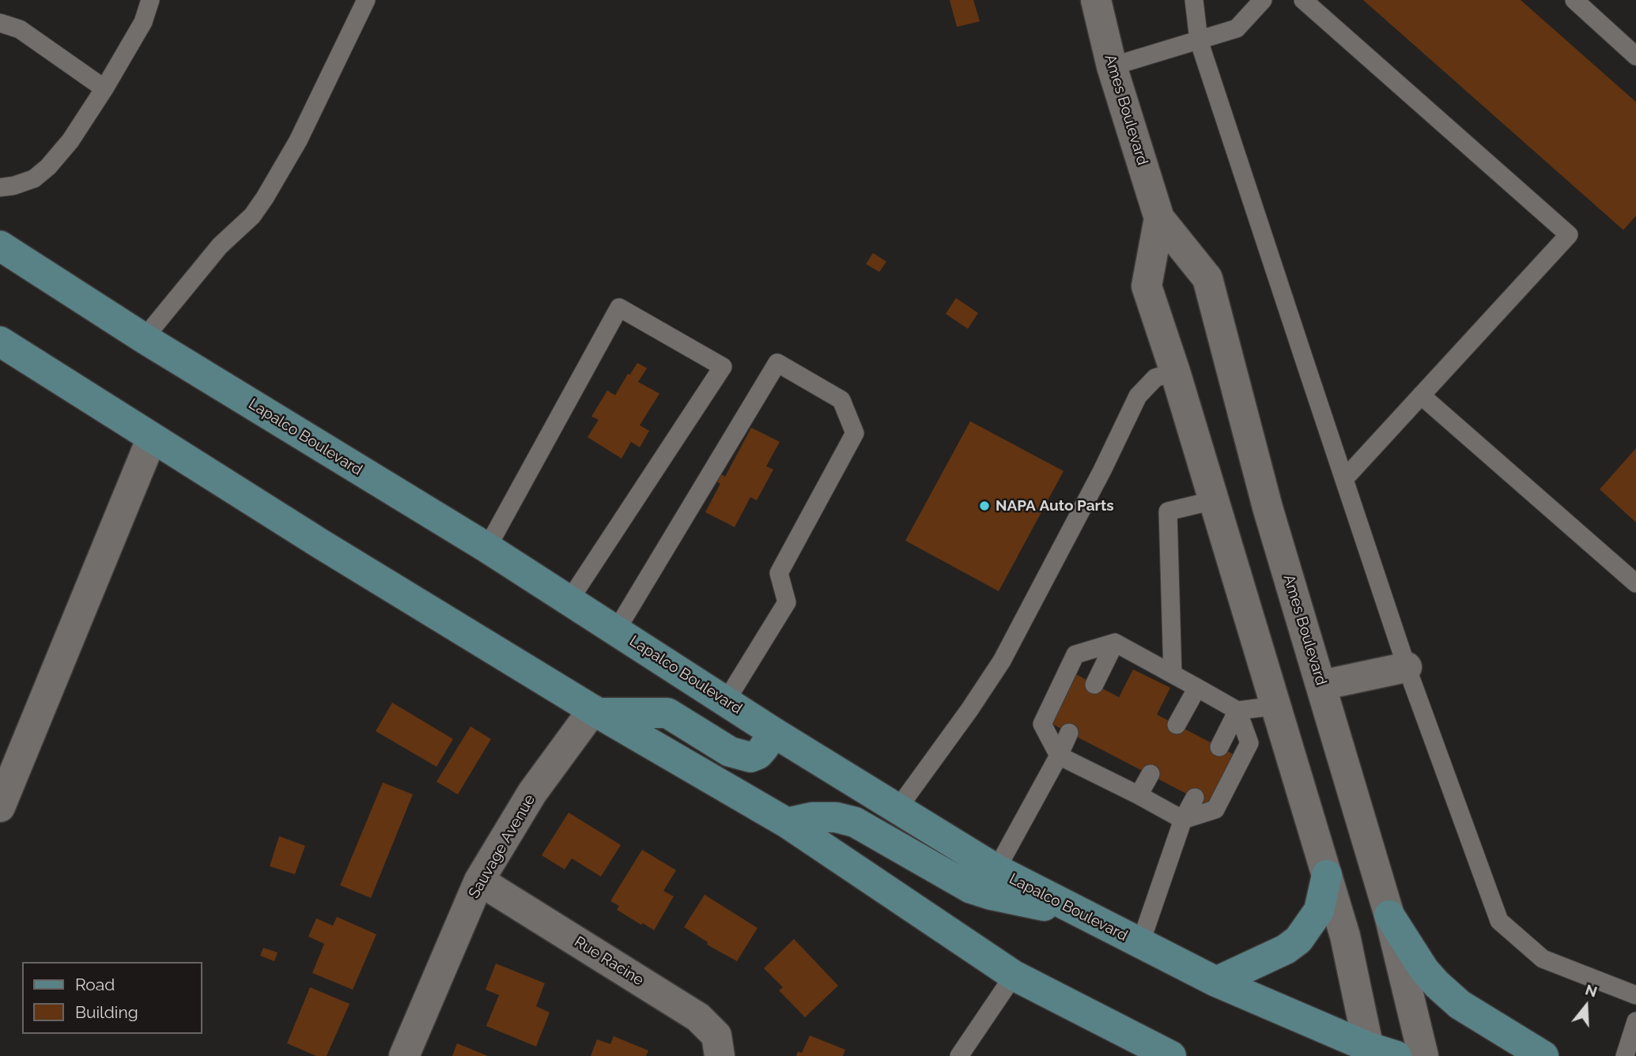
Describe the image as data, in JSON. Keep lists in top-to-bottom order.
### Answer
{
  "streets": {
    "main road": ["Lapalco Boulevard"],
    "street": ["Ames Boulevard", "Sauvage Avenue", "Rue Racine"]
  },
  "crossings": [
    ["Ames Boulevard", "Lapalco Boulevard"],
    ["Sauvage Avenue", "Rue Racine"]
  ],
  "places": ["NAPA Auto Parts"],
  "legend": ["Road", "Building"],
  "north": "top"
}
